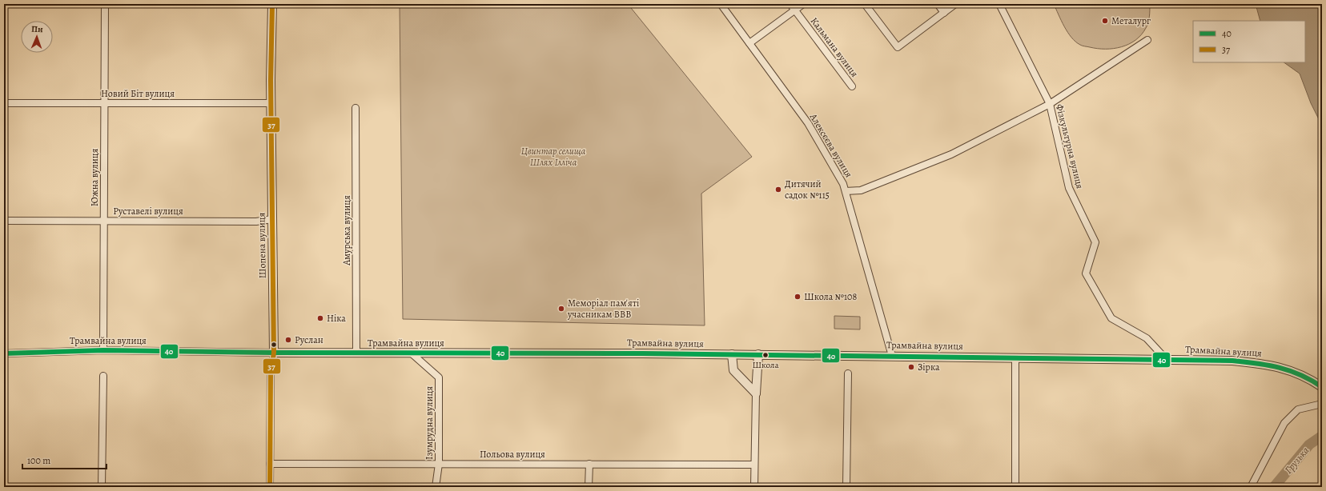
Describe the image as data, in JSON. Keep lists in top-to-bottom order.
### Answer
{
  "streets": {
    "street": [
      "Кальмана вулиця",
      "Новий Біт вулиця",
      "Алексєєва вулиця",
      "Фiзкультурна вулиця",
      "Южна вулиця",
      "Руставелі вулиця",
      "Амурська вулиця",
      "Шопена вулиця",
      "Трамвайна вулиця",
      "Ізумрудна вулиця",
      "Польова вулиця"
    ]
  },
  "crossings": [
    ["Новий Біт вулиця", "Южна вулиця"],
    ["Новий Біт вулиця", "Шопена вулиця"],
    ["Алексєєва вулиця", "Трамвайна вулиця"],
    ["Фiзкультурна вулиця", "Трамвайна вулиця"],
    ["Южна вулиця", "Руставелі вулиця"],
    ["Южна вулиця", "Трамвайна вулиця"],
    ["Руставелі вулиця", "Шопена вулиця"],
    ["Амурська вулиця", "Трамвайна вулиця"],
    ["Шопена вулиця", "Трамвайна вулиця"],
    ["Шопена вулиця", "Польова вулиця"],
    ["Трамвайна вулиця", "Ізумрудна вулиця"],
    ["Ізумрудна вулиця", "Польова вулиця"]
  ],
  "water": ["Грузька"],
  "parks": ["Цвинтар селища Шлях Ілліча"],
  "places": [
    "Металург",
    "Дитячий садок №115",
    "Школа №108",
    "Меморіал пам'яті учасникам ВВВ",
    "Ніка",
    "Руслан",
    "Школа",
    "Зірка"
  ],
  "lines": ["transit line 37", "transit line 40"],
  "legend": ["40", "37"],
  "scale_bar": "100 m",
  "north": "top"
}
